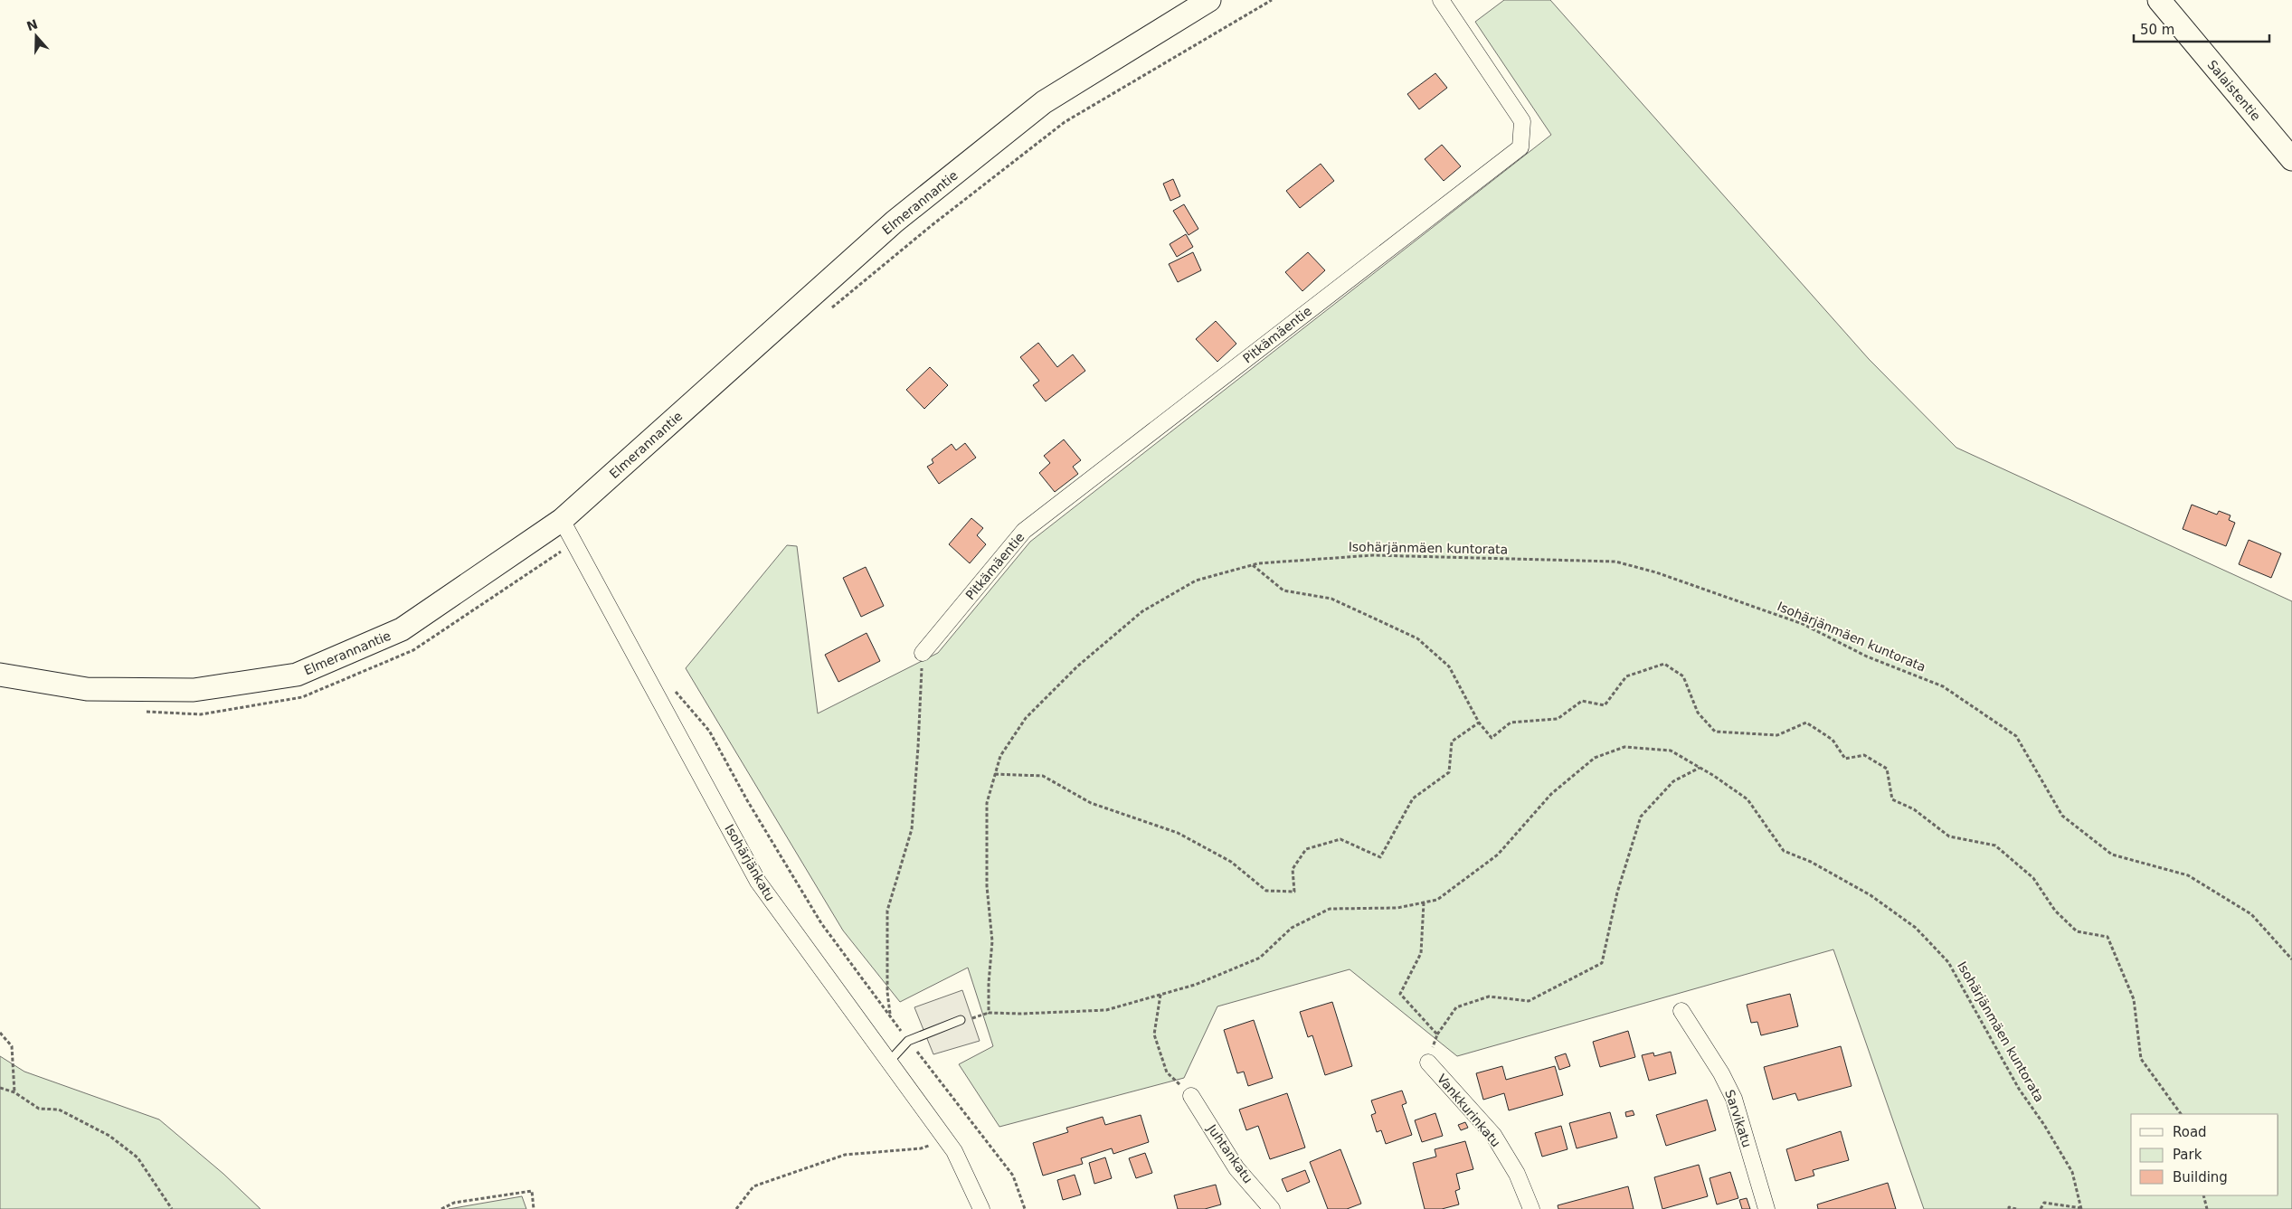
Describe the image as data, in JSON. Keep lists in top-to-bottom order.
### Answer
{
  "streets": {
    "street": [
      "Salaistentie",
      "Elmerannantie",
      "Pitkämäentie",
      "Isohärjänkatu",
      "Vankkurinkatu",
      "Sarvikatu",
      "Juhtankatu"
    ],
    "path": ["Isohärjänmäen kuntorata"]
  },
  "crossings": [
    ["Elmerannantie", "Isohärjänkatu"]
  ],
  "legend": ["Road", "Park", "Building"],
  "scale_bar": "50 m",
  "north": "top"
}
